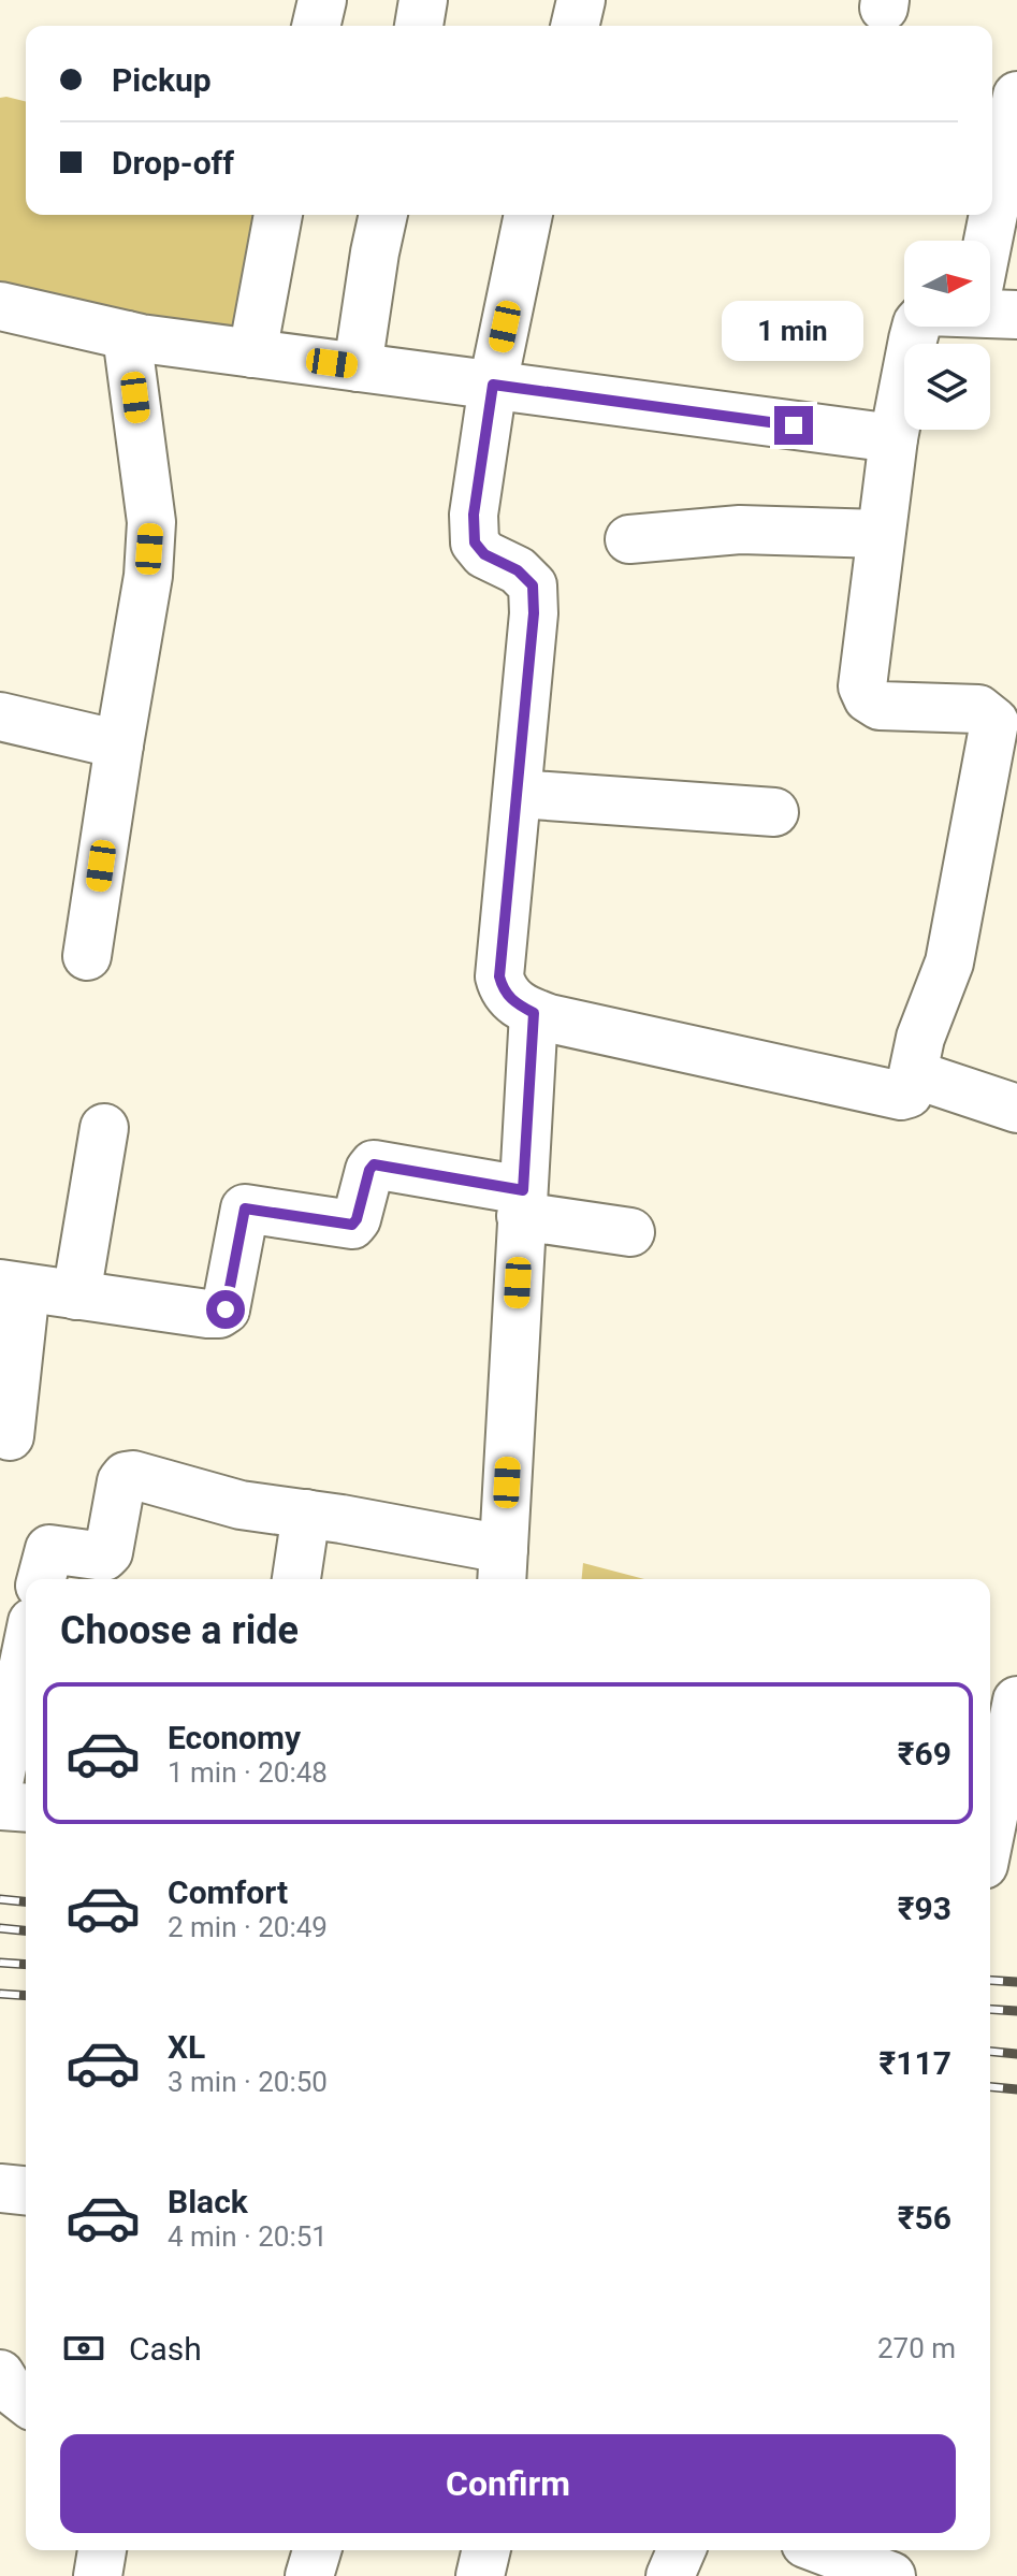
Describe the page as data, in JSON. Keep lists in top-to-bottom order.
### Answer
{
  "north": "right",
  "page": {
    "banner": ["Pickup", "Drop-off"],
    "bubble": "1 min",
    "heading": "Choose a ride",
    "list": [
      {
        "name": "Economy",
        "note": "1 min · 20:48",
        "value": "₹69"
      },
      {
        "name": "Comfort",
        "note": "2 min · 20:49",
        "value": "₹93"
      },
      {
        "name": "XL",
        "note": "3 min · 20:50",
        "value": "₹117"
      },
      {
        "name": "Black",
        "note": "4 min · 20:51",
        "value": "₹56"
      }
    ],
    "pay": ["Cash", "270 m"],
    "buttons": "Confirm"
  }
}
